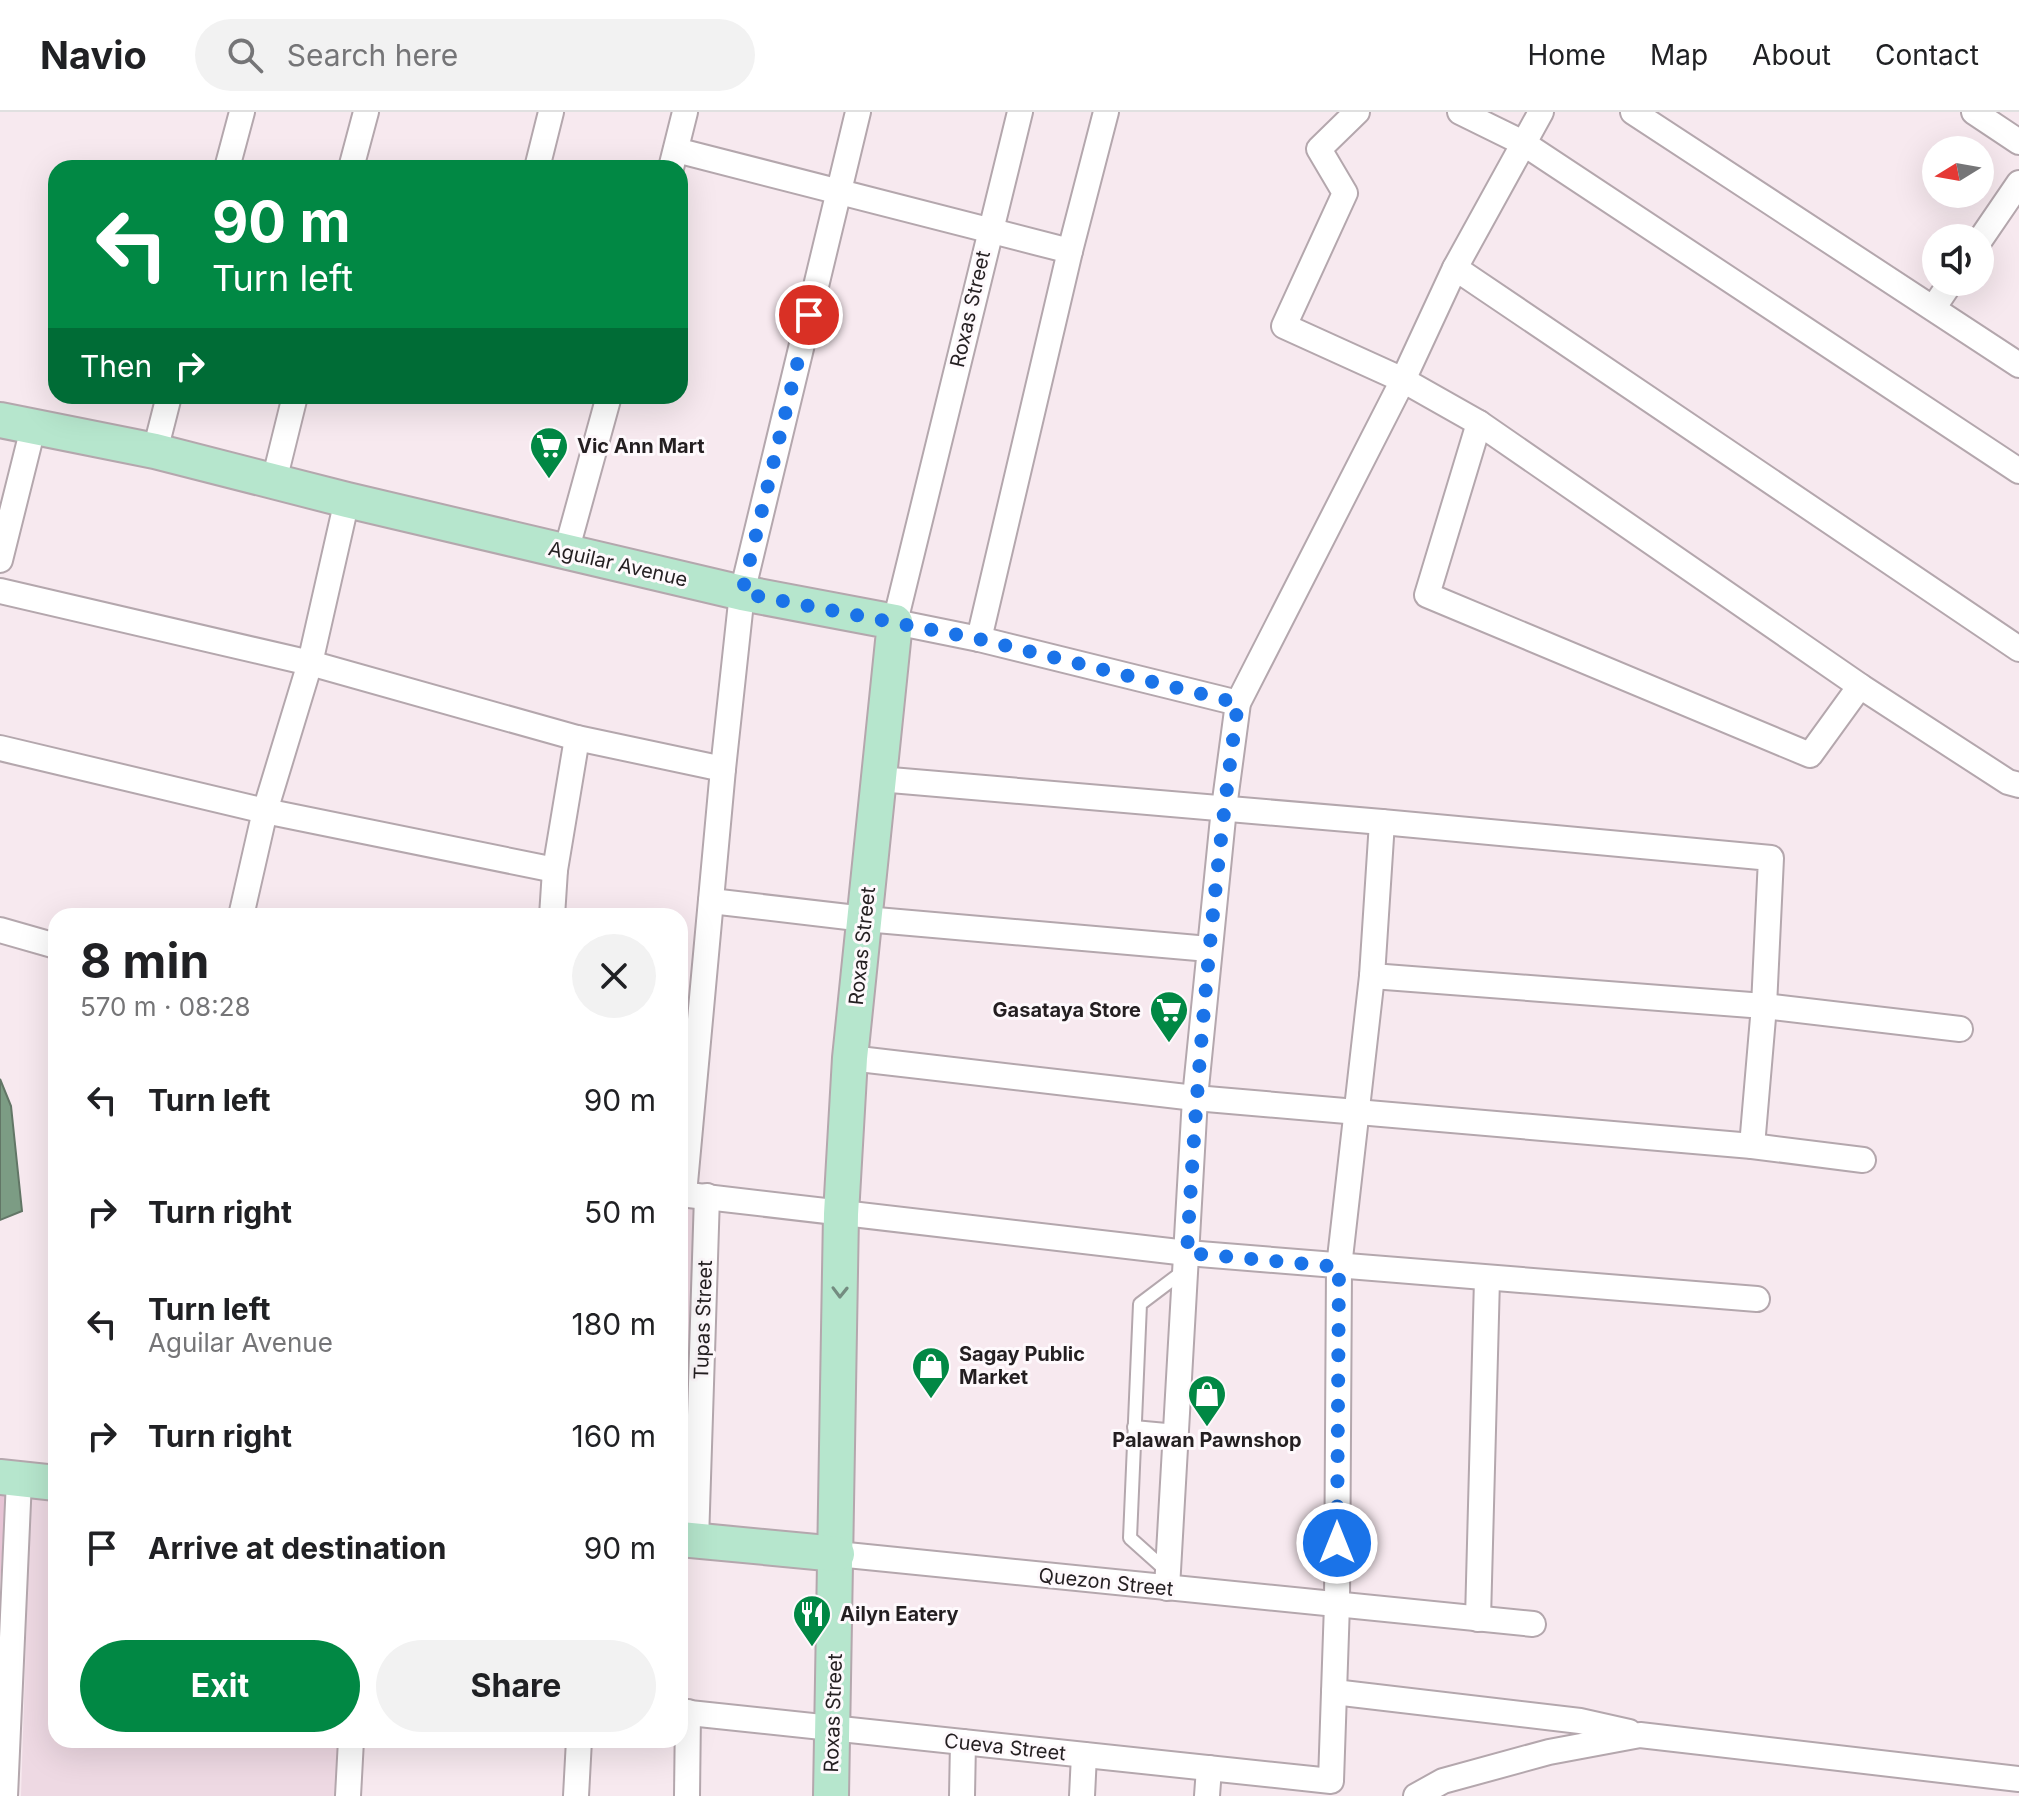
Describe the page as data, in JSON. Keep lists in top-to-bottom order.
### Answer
{
  "streets": {
    "street": [
      "Roxas Street",
      "Aguilar Avenue",
      "Tupas Street",
      "Quezon Street",
      "Cueva Street"
    ]
  },
  "crossings": [
    ["Roxas Street", "Aguilar Avenue"],
    ["Roxas Street", "Quezon Street"],
    ["Roxas Street", "Cueva Street"],
    ["Aguilar Avenue", "Tupas Street"],
    ["Tupas Street", "Quezon Street"]
  ],
  "places": {
    "supermarket": ["Vic Ann Mart", "Gasataya Store"],
    "shop": ["Sagay Public Market", "Palawan Pawnshop"],
    "restaurant": ["Ailyn Eatery"]
  },
  "north": "left",
  "page": {
    "header": "Navio",
    "search": "Search here",
    "nav": [
      "Home",
      "Map",
      "About",
      "Contact"
    ],
    "turn": ["90 m", "Turn left"],
    "then": "Then",
    "heading": ["8 min", "570 m · 08:28"],
    "list": [
      {
        "name": "Turn left",
        "value": "90 m"
      },
      {
        "name": "Turn right",
        "value": "50 m"
      },
      {
        "name": "Turn left",
        "note": "Aguilar Avenue",
        "value": "180 m"
      },
      {
        "name": "Turn right",
        "value": "160 m"
      },
      {
        "name": "Arrive at destination",
        "value": "90 m"
      }
    ],
    "buttons": ["Exit", "Share"]
  }
}
